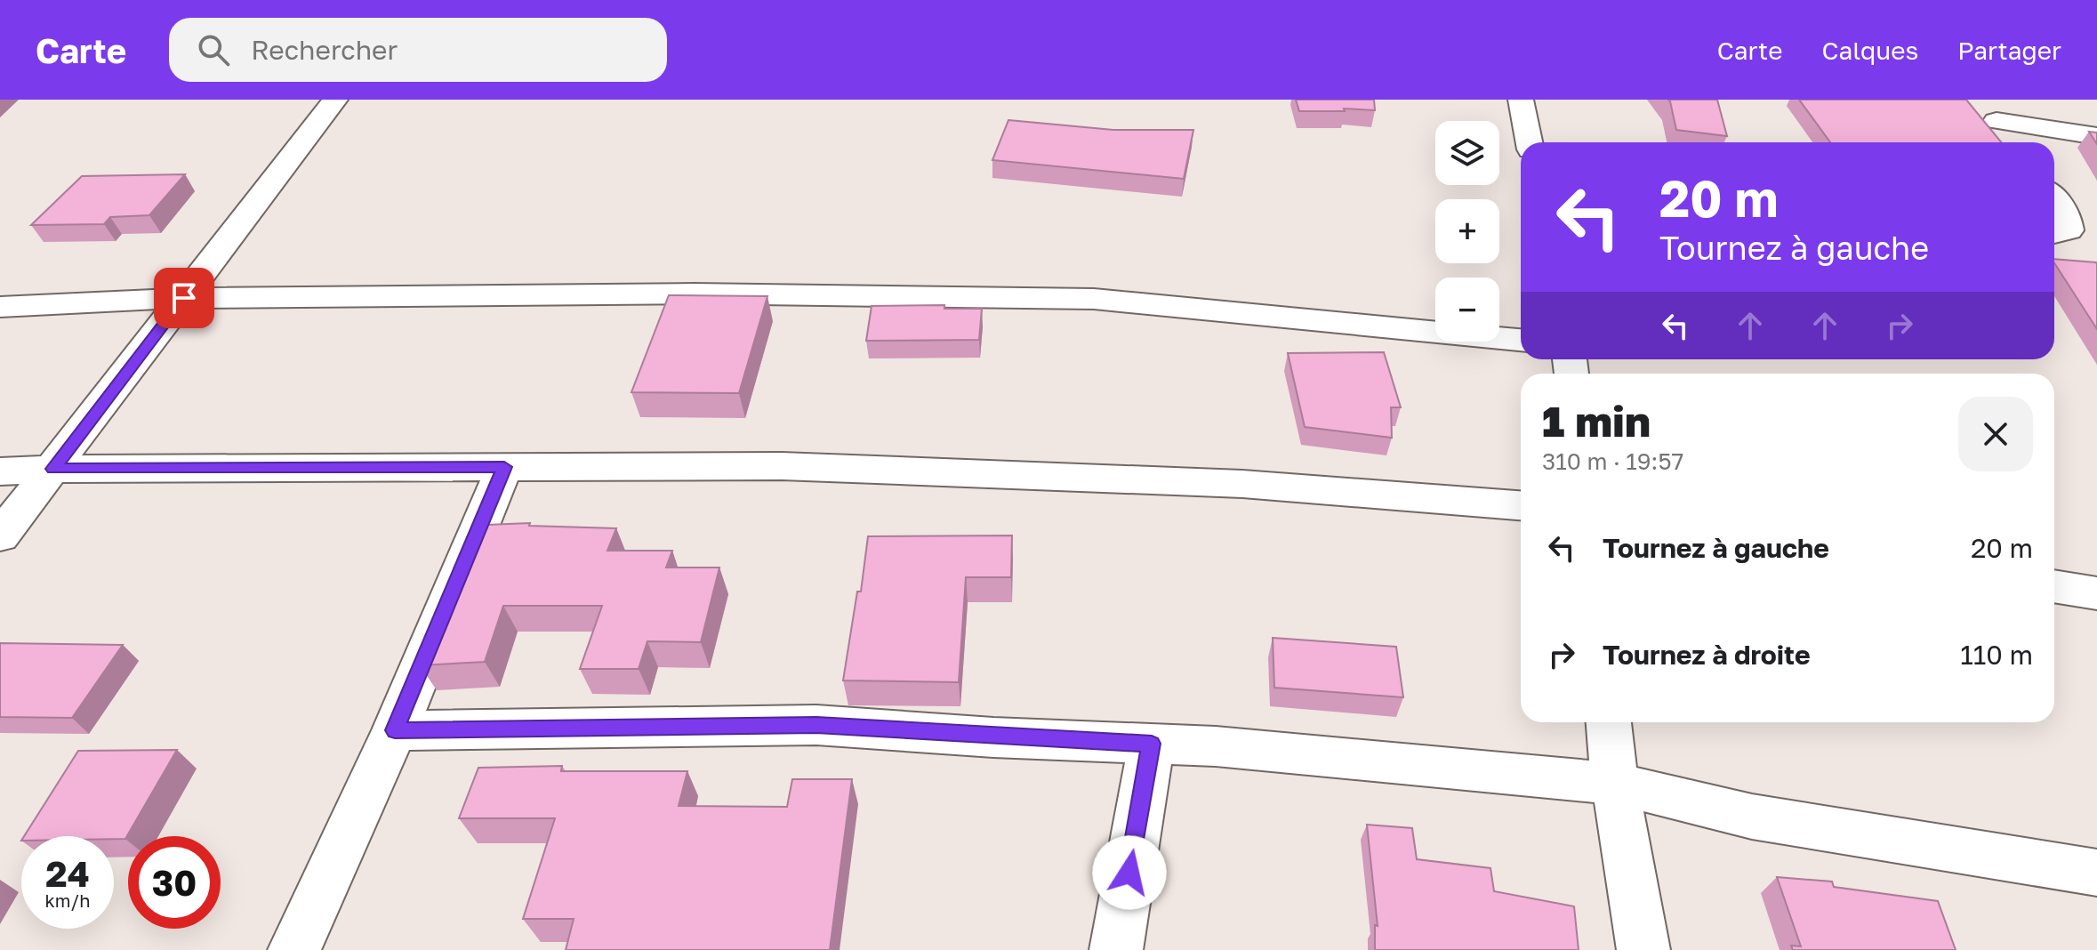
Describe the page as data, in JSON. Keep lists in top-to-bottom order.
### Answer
{
  "page": {
    "header": "Carte",
    "search": "Rechercher",
    "nav": ["Carte", "Calques", "Partager"],
    "map_buttons": ["+", "−"],
    "turn": ["20 m", "Tournez à gauche"],
    "heading": ["1 min", "310 m · 19:57"],
    "list": [
      {
        "name": "Tournez à gauche",
        "value": "20 m"
      },
      {
        "name": "Tournez à droite",
        "value": "110 m"
      }
    ],
    "speed": "24 km/h",
    "limit": "30"
  }
}
